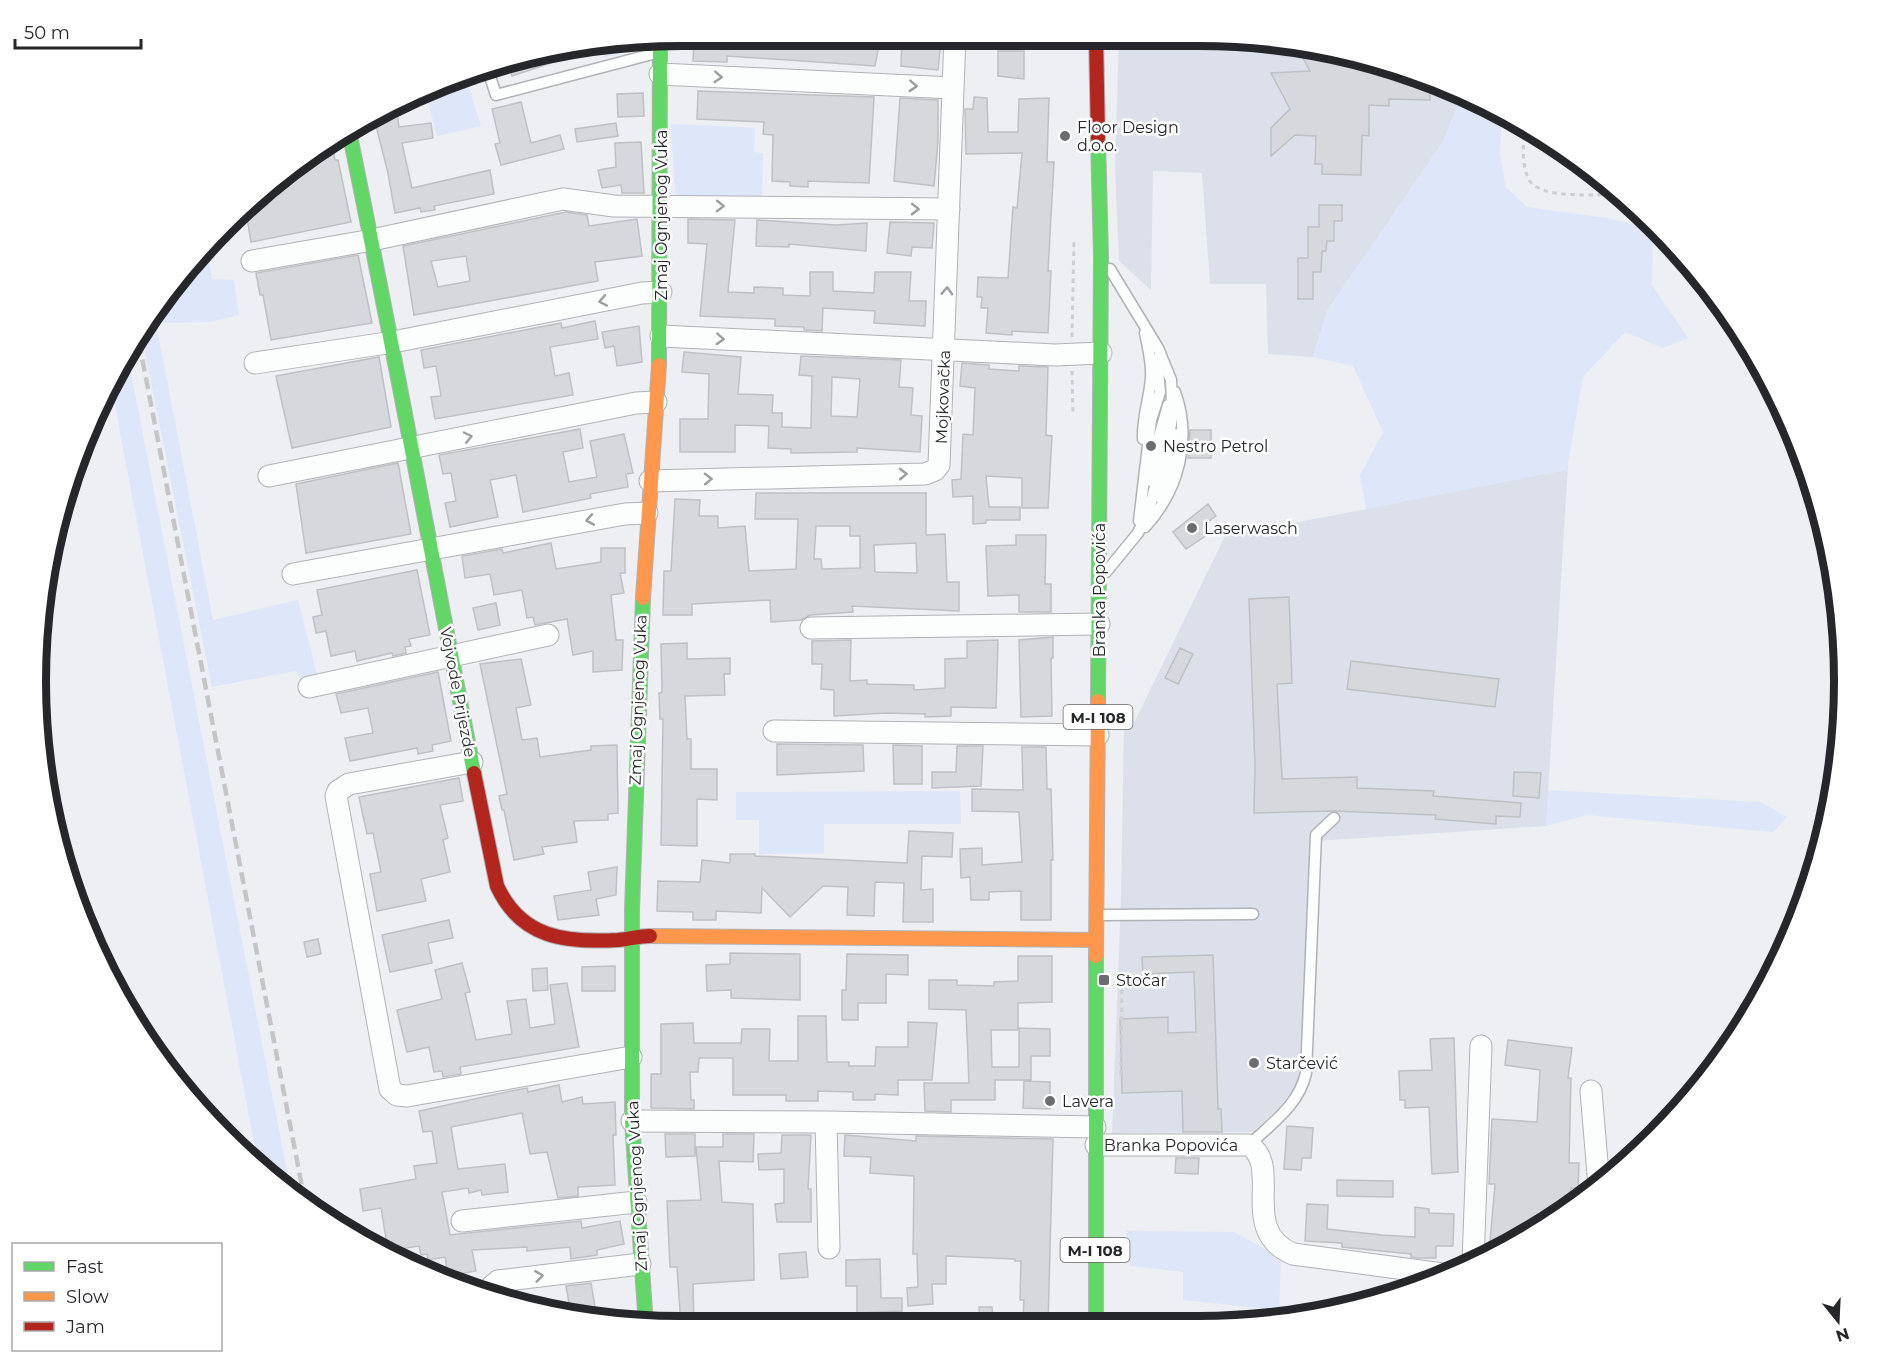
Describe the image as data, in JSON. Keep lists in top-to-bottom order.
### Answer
{
  "streets": {
    "street": [
      "Zmaj Ognjenog Vuka",
      "Mojkovačka",
      "Branka Popovića",
      "Vojvode Prijezde",
      "M-I 108"
    ]
  },
  "crossings": [
    ["Zmaj Ognjenog Vuka", "Mojkovačka"],
    ["Zmaj Ognjenog Vuka", "Vojvode Prijezde"],
    ["Branka Popovića", "Vojvode Prijezde"]
  ],
  "places": {
    "other": [
      "Floor Design d.o.o.",
      "Nestro Petrol",
      "Laserwasch",
      "Starčević",
      "Lavera"
    ],
    "transit": ["Stočar"]
  },
  "legend": ["Fast", "Slow", "Jam"],
  "scale_bar": "50 m",
  "north": "bottom"
}
